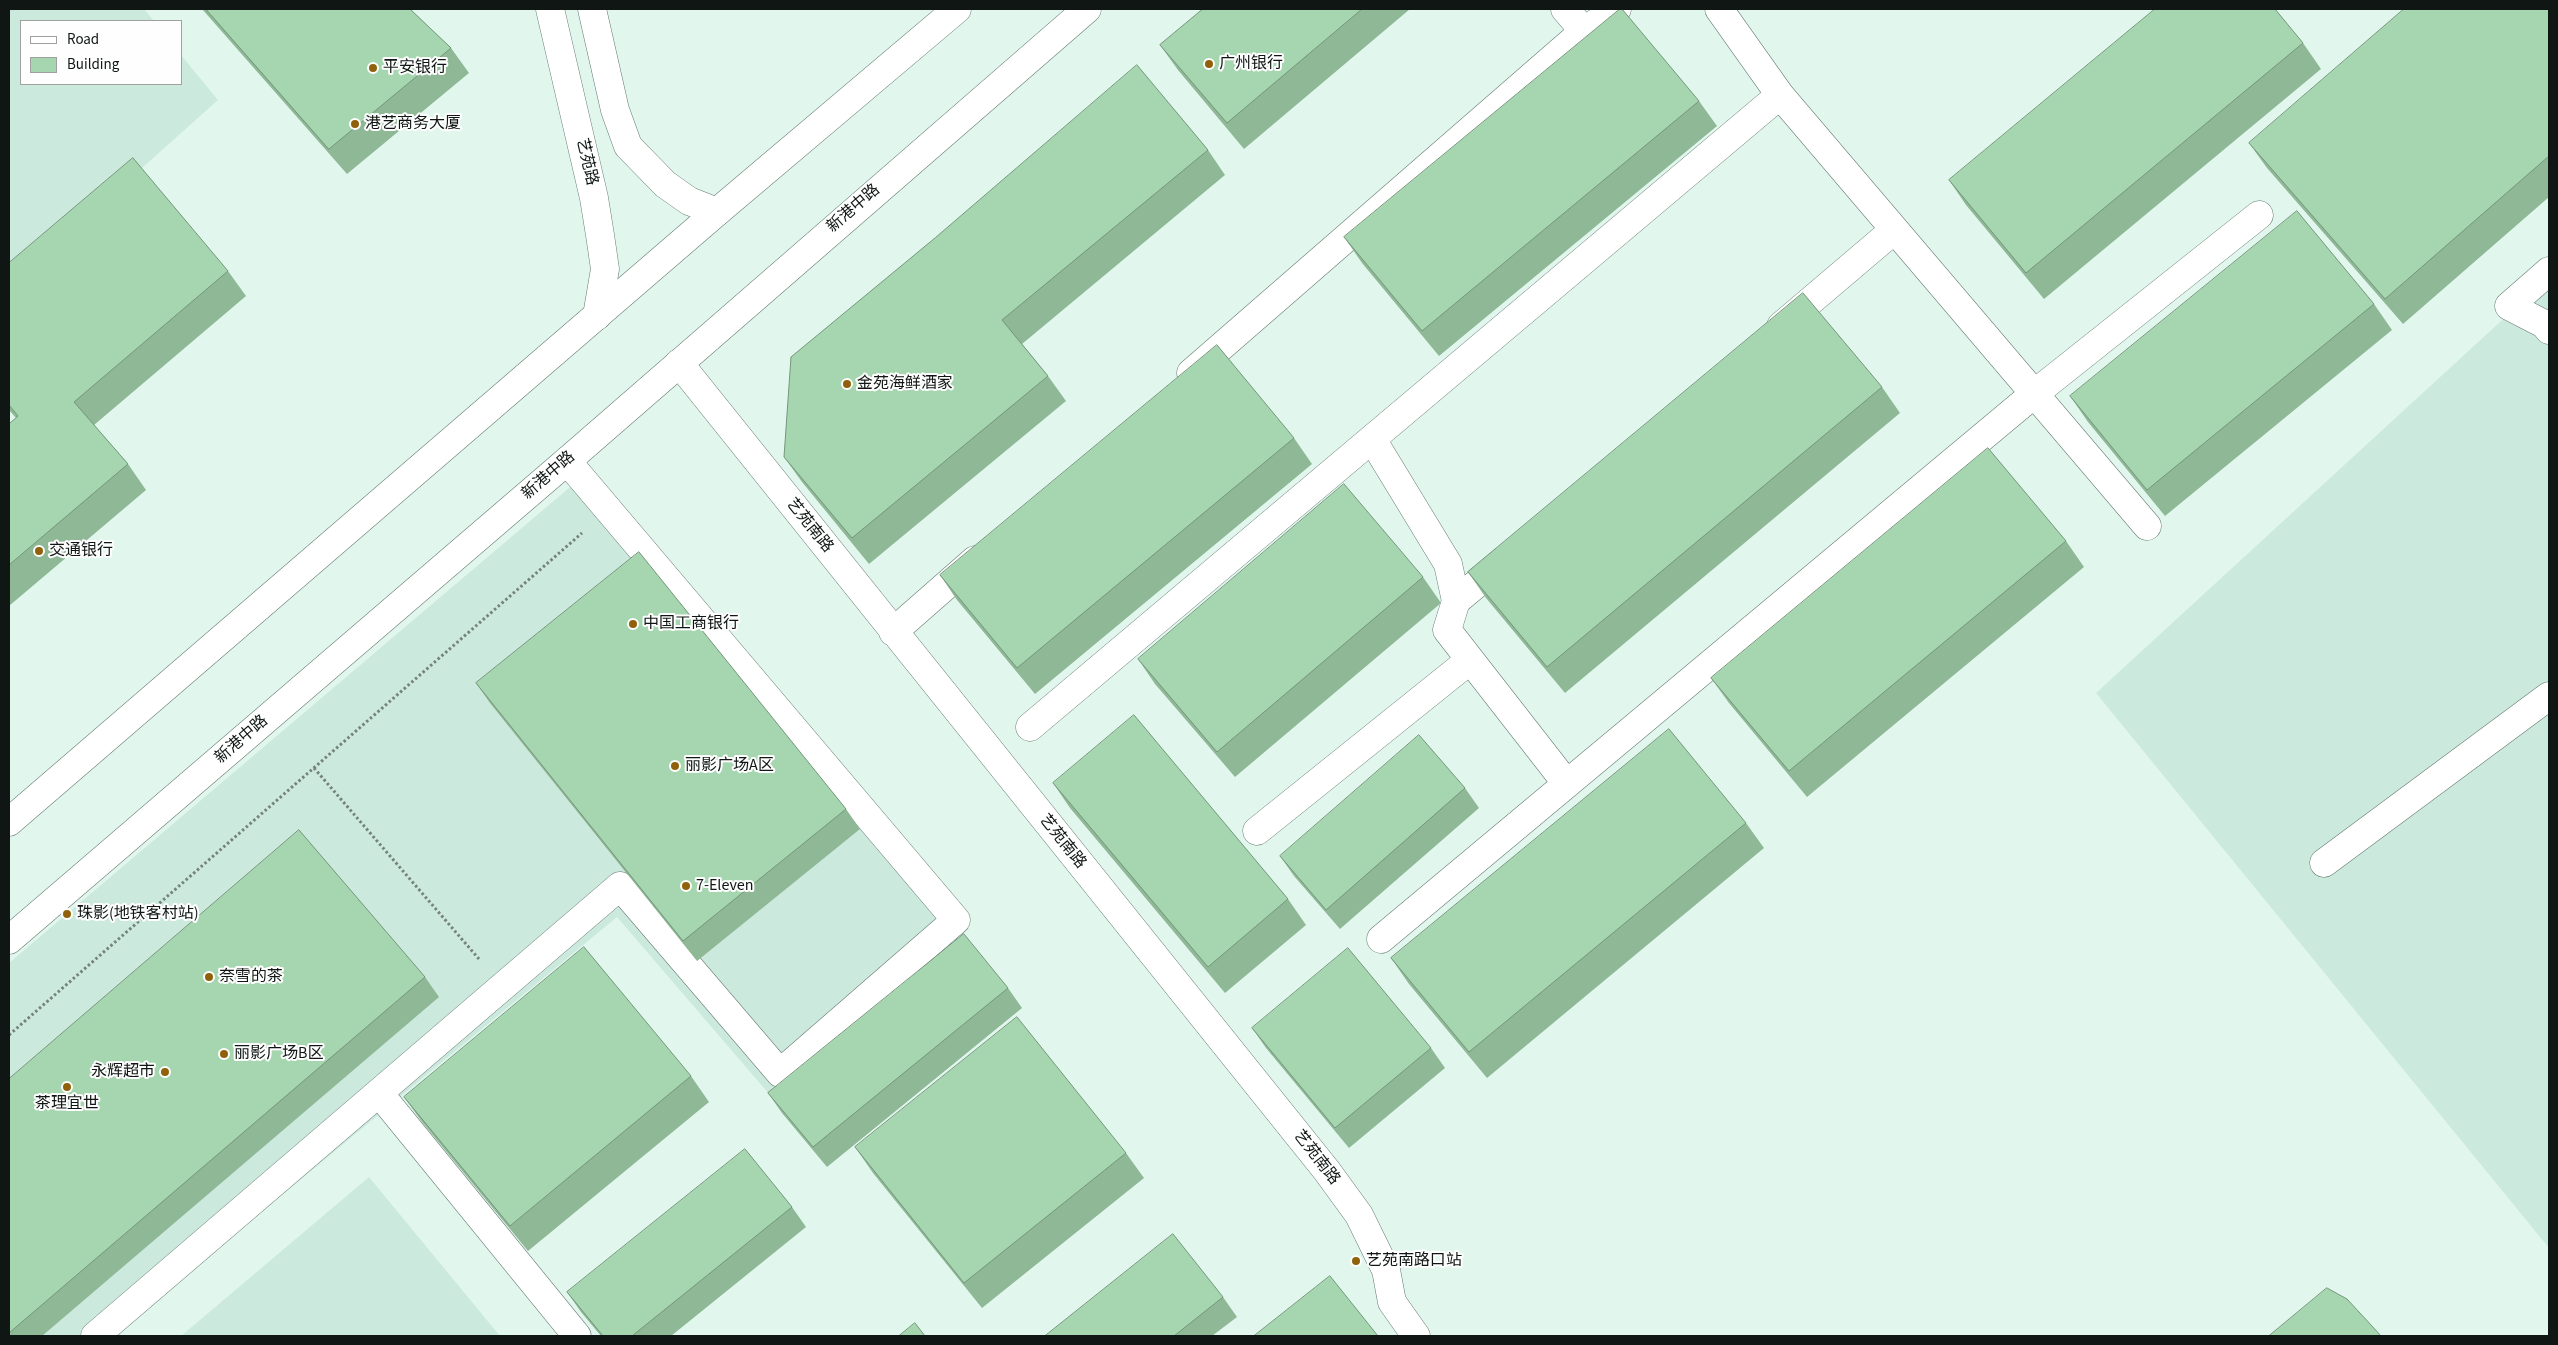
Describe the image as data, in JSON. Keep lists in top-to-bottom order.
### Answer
{
  "streets": {
    "main road": ["艺苑路", "新港中路", "艺苑南路"]
  },
  "crossings": [
    ["新港中路", "艺苑南路"]
  ],
  "places": [
    "广州银行",
    "平安银行",
    "港艺商务大厦",
    "金苑海鲜酒家",
    "交通银行",
    "中国工商银行",
    "丽影广场A区",
    "7-Eleven",
    "珠影(地铁客村站)",
    "奈雪的茶",
    "丽影广场B区",
    "永辉超市",
    "茶理宜世",
    "艺苑南路口站"
  ],
  "legend": ["Road", "Building"]
}
